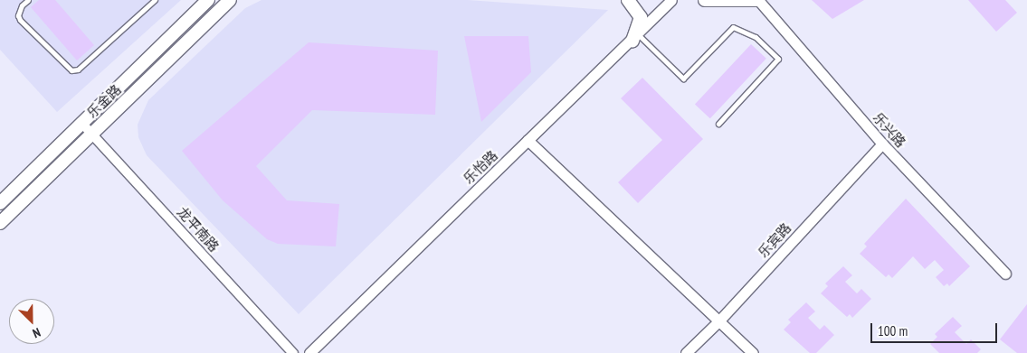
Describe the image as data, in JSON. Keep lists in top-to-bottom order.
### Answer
{
  "streets": {
    "main road": ["乐金路"],
    "street": [
      "乐兴路",
      "乐怡路",
      "龙平南路",
      "乐宾路"
    ]
  },
  "crossings": [
    ["乐金路", "龙平南路"],
    ["乐兴路", "乐宾路"]
  ],
  "scale_bar": "100 m",
  "north": "bottom right"
}
